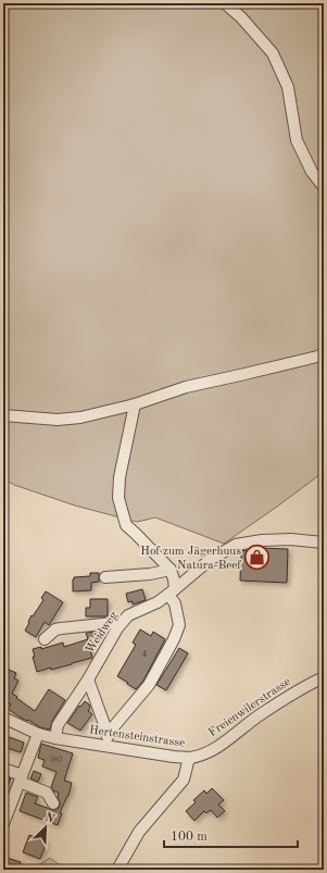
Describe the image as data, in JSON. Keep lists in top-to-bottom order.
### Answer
{
  "streets": {
    "street": ["Weidweg", "Freienwilerstrasse", "Hertensteinstrasse"]
  },
  "crossings": [
    ["Weidweg", "Hertensteinstrasse"],
    ["Freienwilerstrasse", "Hertensteinstrasse"]
  ],
  "places": {
    "shop": ["Hof zum Jägerhuus Natura-Beef"]
  },
  "house_numbers": ["4", "80"],
  "scale_bar": "100 m",
  "north": "top right"
}
